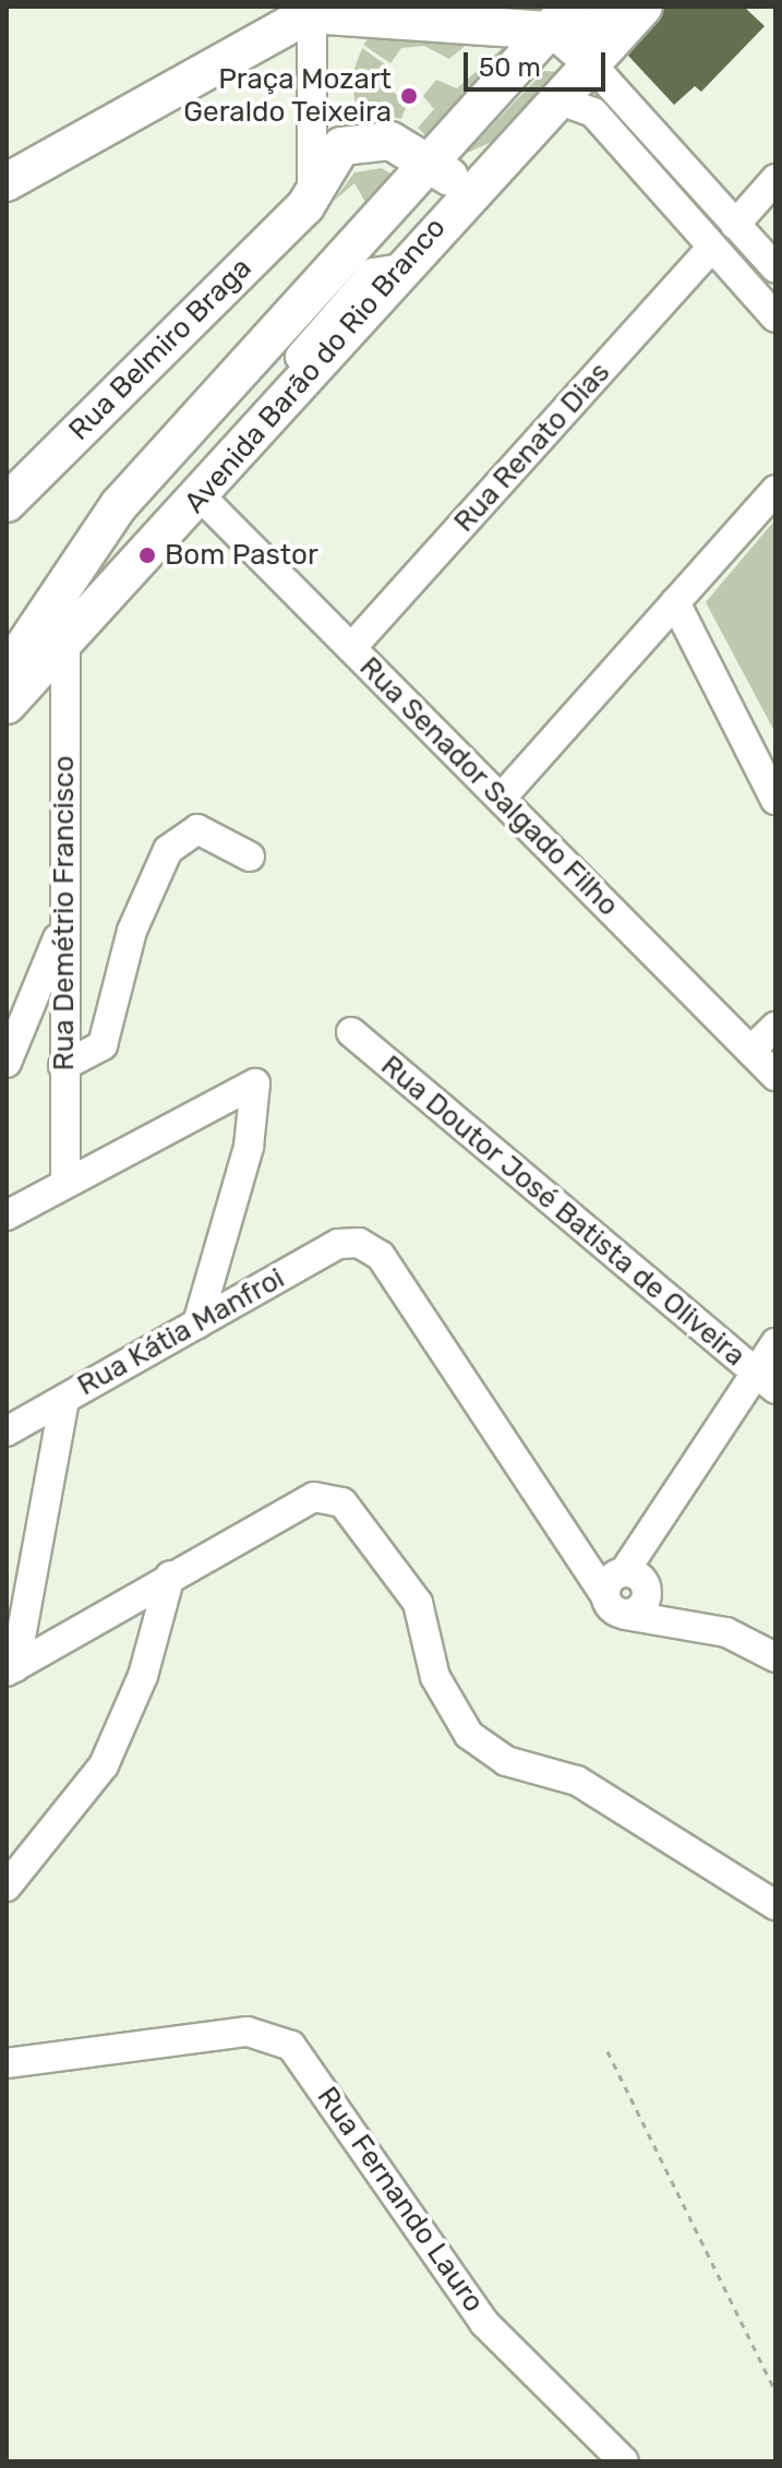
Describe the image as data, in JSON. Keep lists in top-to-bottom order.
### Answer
{
  "streets": {
    "main road": ["Rua Belmiro Braga", "Avenida Barão do Rio Branco"],
    "street": [
      "Rua Renato Dias",
      "Rua Senador Salgado Filho",
      "Rua Demétrio Francisco",
      "Rua Doutor José Batista de Oliveira",
      "Rua Kátia Manfroi",
      "Rua Fernando Lauro"
    ]
  },
  "crossings": [
    ["Rua Belmiro Braga", "Avenida Barão do Rio Branco"],
    ["Avenida Barão do Rio Branco", "Rua Senador Salgado Filho"],
    ["Avenida Barão do Rio Branco", "Rua Demétrio Francisco"],
    ["Rua Renato Dias", "Rua Senador Salgado Filho"]
  ],
  "places": ["Praça Mozart Geraldo Teixeira", "Bom Pastor"],
  "scale_bar": "50 m"
}
